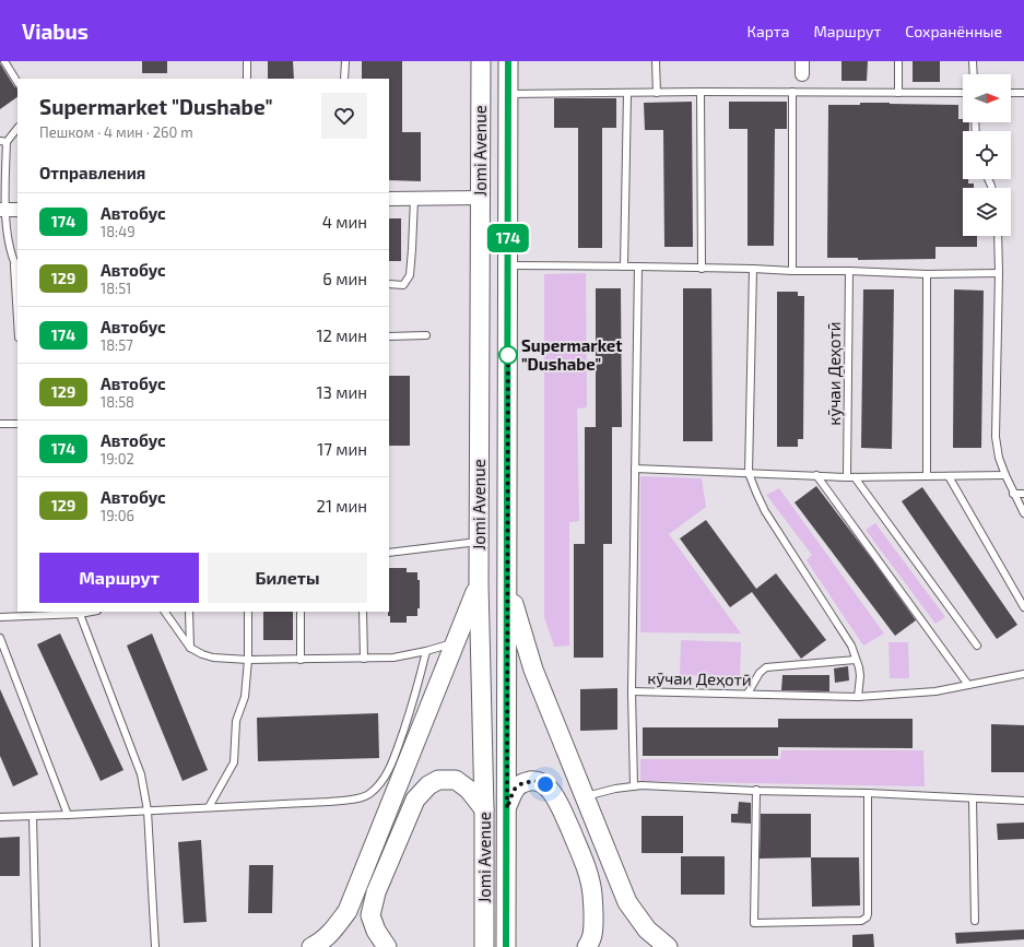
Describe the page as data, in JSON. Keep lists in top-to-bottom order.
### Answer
{
  "streets": {
    "main road": ["Jomi Avenue"],
    "lane": ["кӯчаи Деҳотӣ"]
  },
  "places": ["Supermarket \"Dushabe\""],
  "lines": ["bus line 174"],
  "north": "right",
  "page": {
    "header": "Viabus",
    "nav": ["Карта", "Маршрут", "Сохранённые"],
    "on_map": "174",
    "heading": [
      ["Supermarket \"Dushabe\"", "Пешком · 4 мин · 260 m"],
      "Отправления"
    ],
    "list": [
      {
        "mark": "174",
        "name": "Автобус",
        "note": "18:49",
        "value": "4 мин"
      },
      {
        "mark": "129",
        "name": "Автобус",
        "note": "18:51",
        "value": "6 мин"
      },
      {
        "mark": "174",
        "name": "Автобус",
        "note": "18:57",
        "value": "12 мин"
      },
      {
        "mark": "129",
        "name": "Автобус",
        "note": "18:58",
        "value": "13 мин"
      },
      {
        "mark": "174",
        "name": "Автобус",
        "note": "19:02",
        "value": "17 мин"
      },
      {
        "mark": "129",
        "name": "Автобус",
        "note": "19:06",
        "value": "21 мин"
      }
    ],
    "buttons": ["Маршрут", "Билеты"]
  }
}
